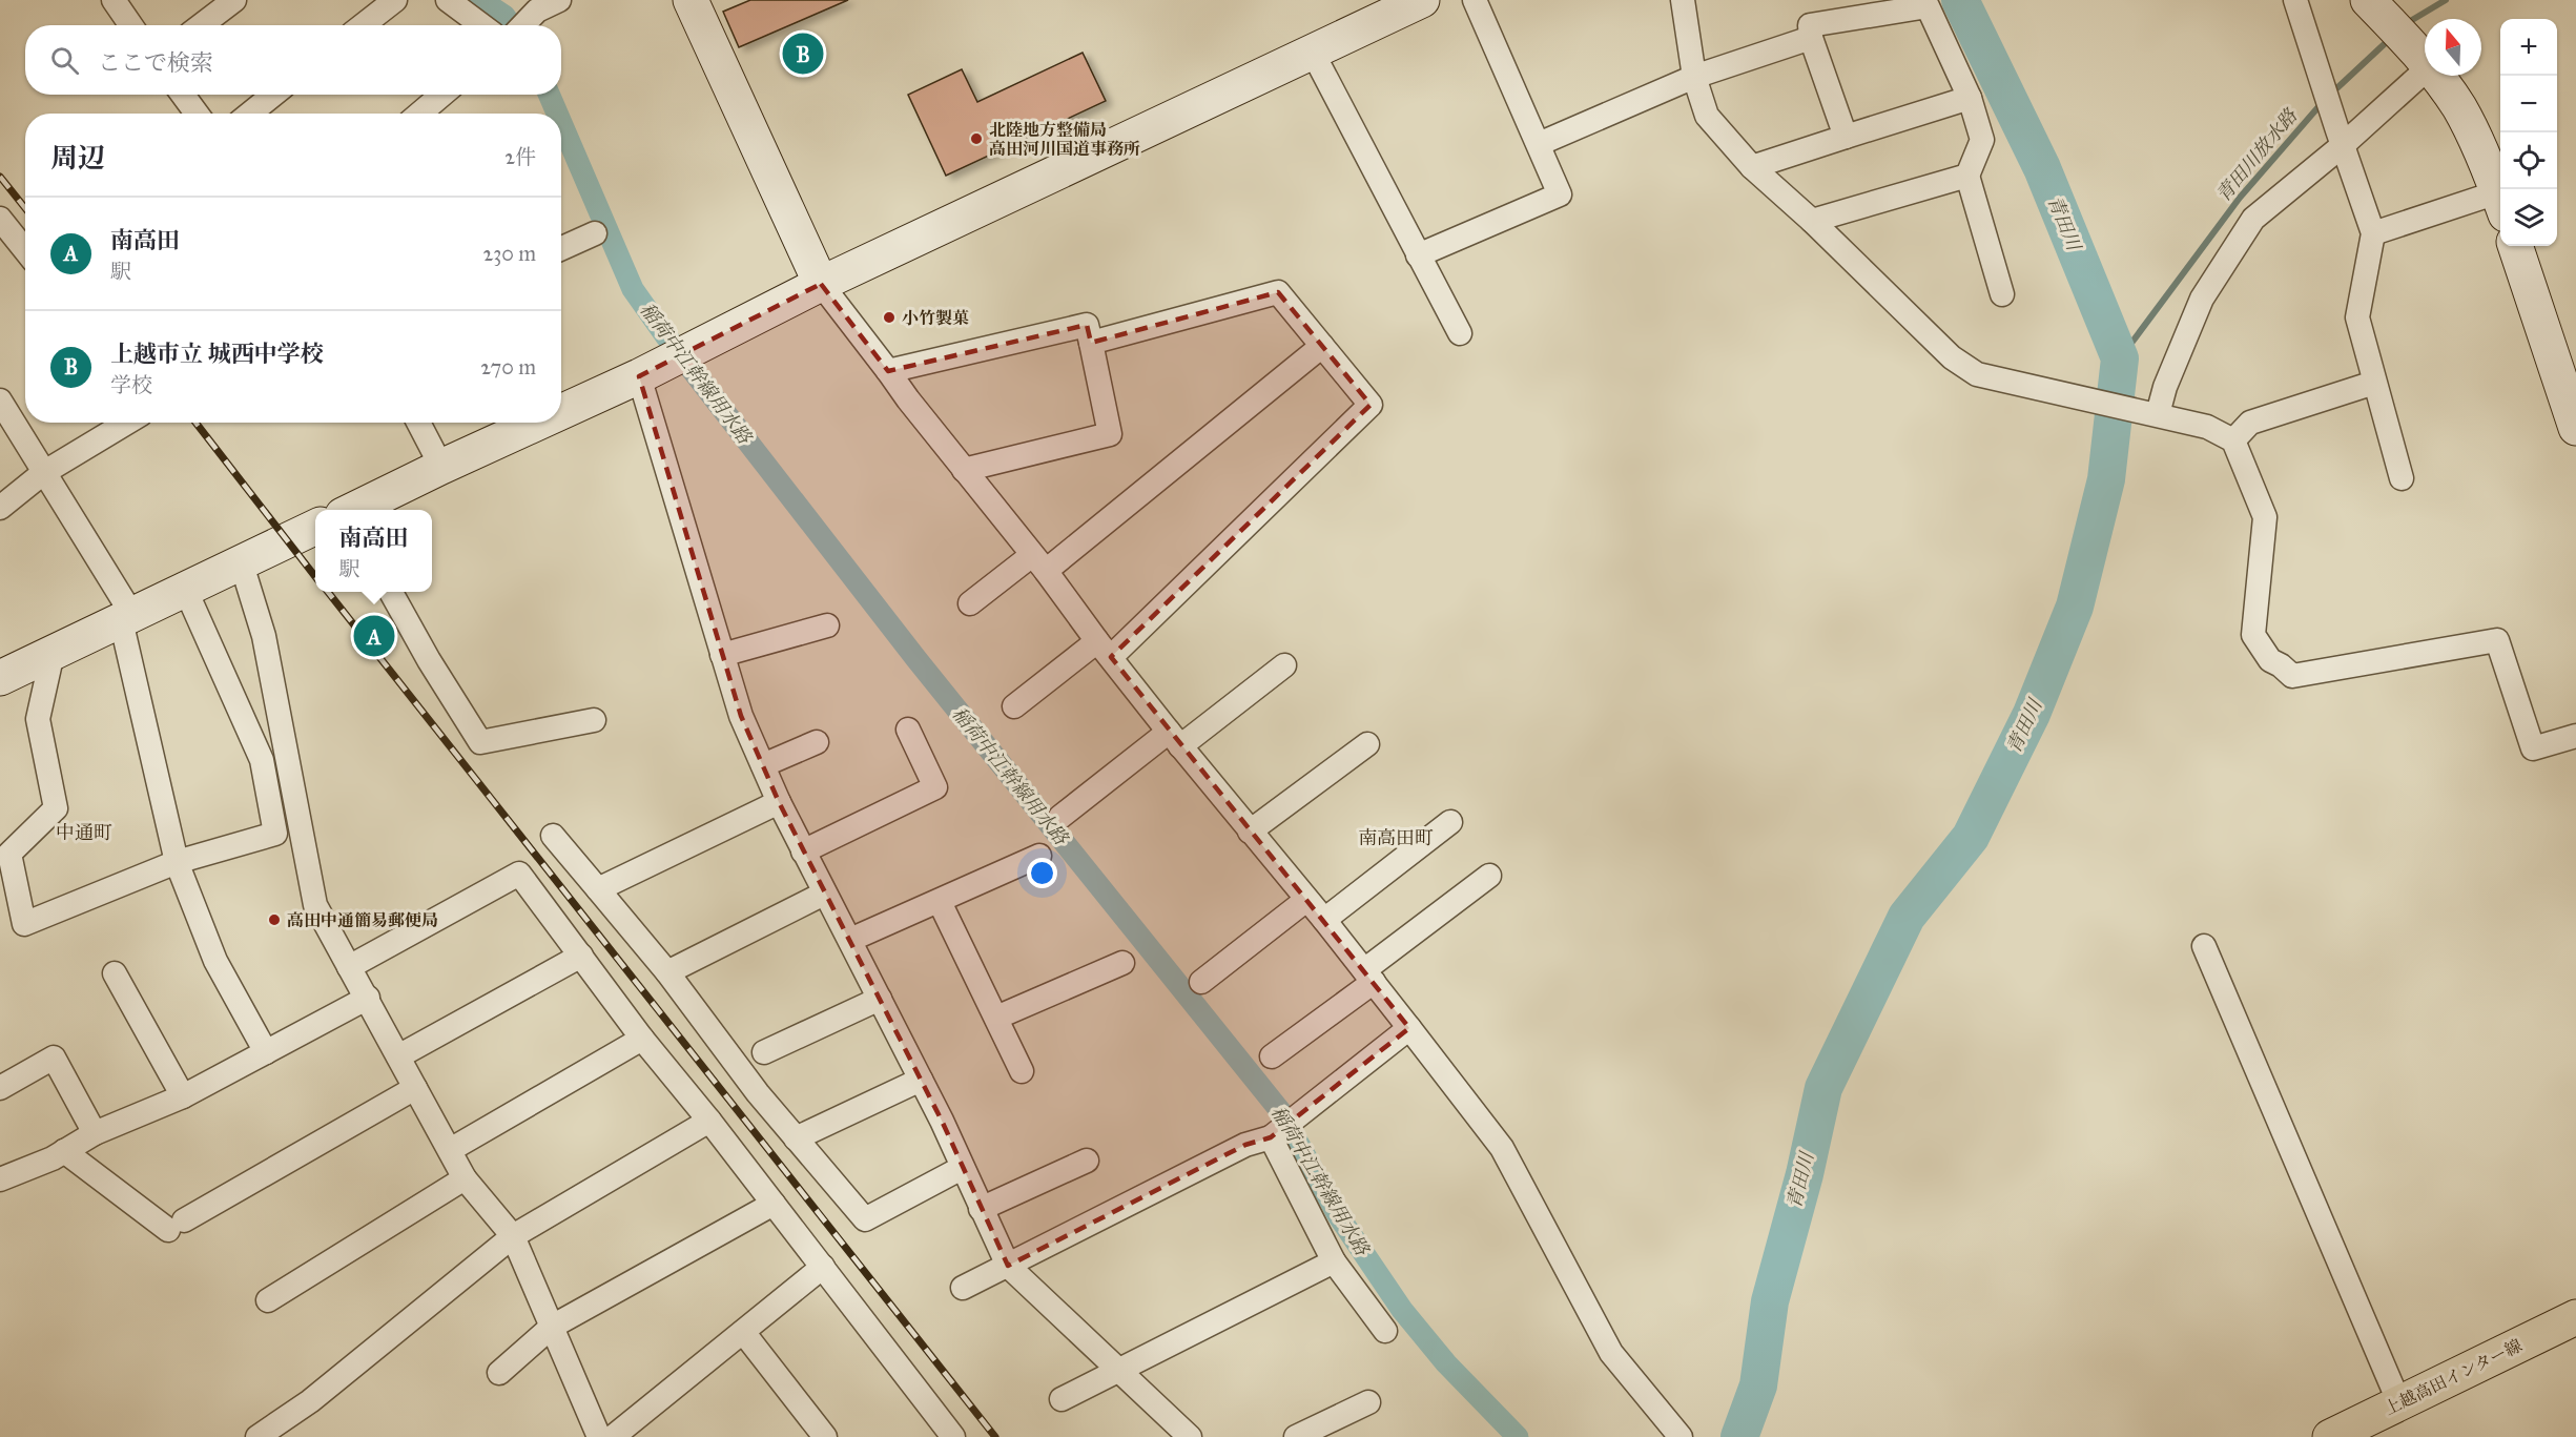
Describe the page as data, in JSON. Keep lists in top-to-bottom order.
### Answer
{
  "streets": {
    "main road": ["上越高田インター線"]
  },
  "districts": ["中通町", "南高田町"],
  "water": ["青田川放水路", "青田川", "稲荷中江幹線用水路"],
  "places": ["北陸地方整備局 高田河川国道事務所", "小竹製菓", "高田中通簡易郵便局"],
  "north": "top",
  "page": {
    "map_buttons": ["+", "−"],
    "search": "ここで検索",
    "pins": ["B", "A"],
    "heading": ["周辺", "2件"],
    "list": [
      {
        "mark": "A",
        "name": "南高田",
        "note": "駅",
        "value": "230 m"
      },
      {
        "mark": "B",
        "name": "上越市立 城西中学校",
        "note": "学校",
        "value": "270 m"
      }
    ],
    "popup": ["南高田", "駅"]
  }
}
